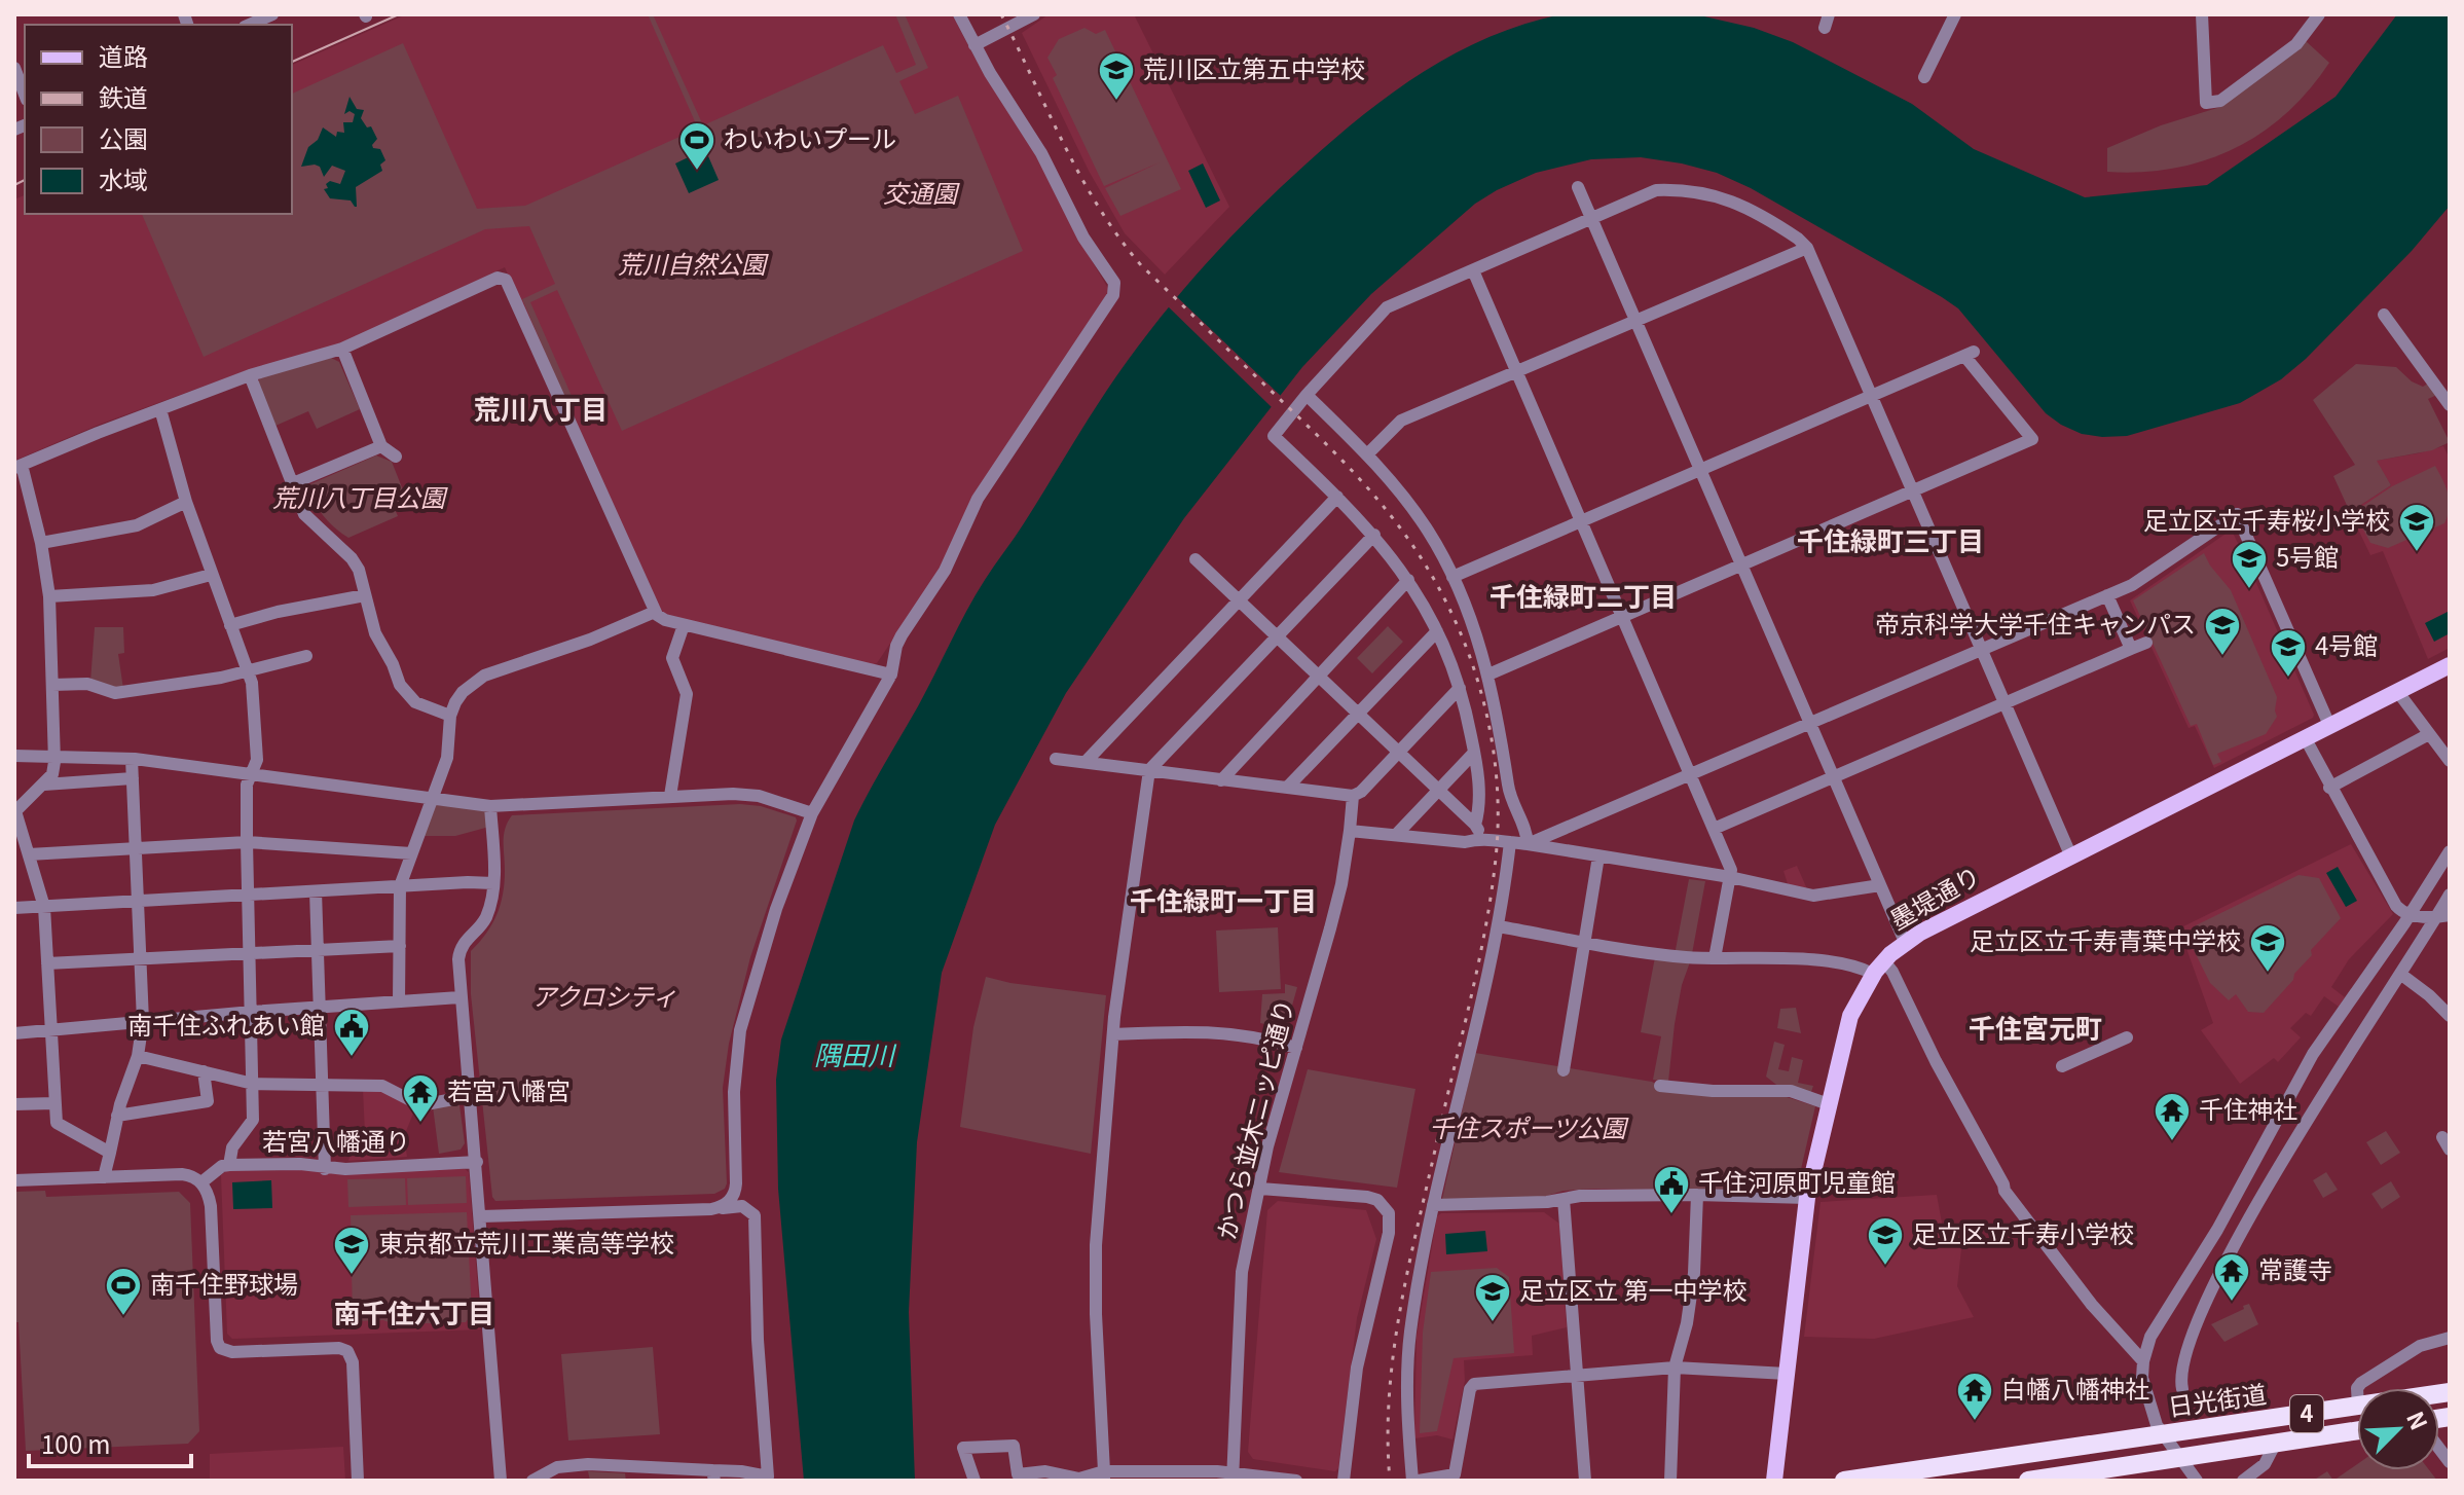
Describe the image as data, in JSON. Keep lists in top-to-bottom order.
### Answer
{
  "streets": {
    "highway": ["日光街道", "4"],
    "main road": ["墨堤通り"],
    "street": ["かつら並木ニッピ通り", "若宮八幡通り"]
  },
  "districts": [
    "荒川八丁目",
    "千住緑町三丁目",
    "千住緑町二丁目",
    "千住緑町一丁目",
    "千住宮元町",
    "南千住六丁目"
  ],
  "water": ["隅田川"],
  "parks": [
    "交通園",
    "荒川自然公園",
    "荒川八丁目公園",
    "アクロシティ",
    "千住スポーツ公園"
  ],
  "places": {
    "school or university": [
      "荒川区立第五中学校",
      "足立区立千寿桜小学校",
      "5号館",
      "帝京科学大学千住キャンパス",
      "4号館",
      "足立区立千寿青葉中学校",
      "足立区立千寿小学校",
      "東京都立荒川工業高等学校",
      "足立区立 第一中学校"
    ],
    "sports": ["わいわいプール", "南千住野球場"],
    "public building": ["南千住ふれあい館", "千住河原町児童館"],
    "temple": [
      "若宮八幡宮",
      "千住神社",
      "常護寺",
      "白幡八幡神社"
    ]
  },
  "legend": [
    "道路",
    "鉄道",
    "公園",
    "水域"
  ],
  "scale_bar": "100 m",
  "north": "top right"
}
